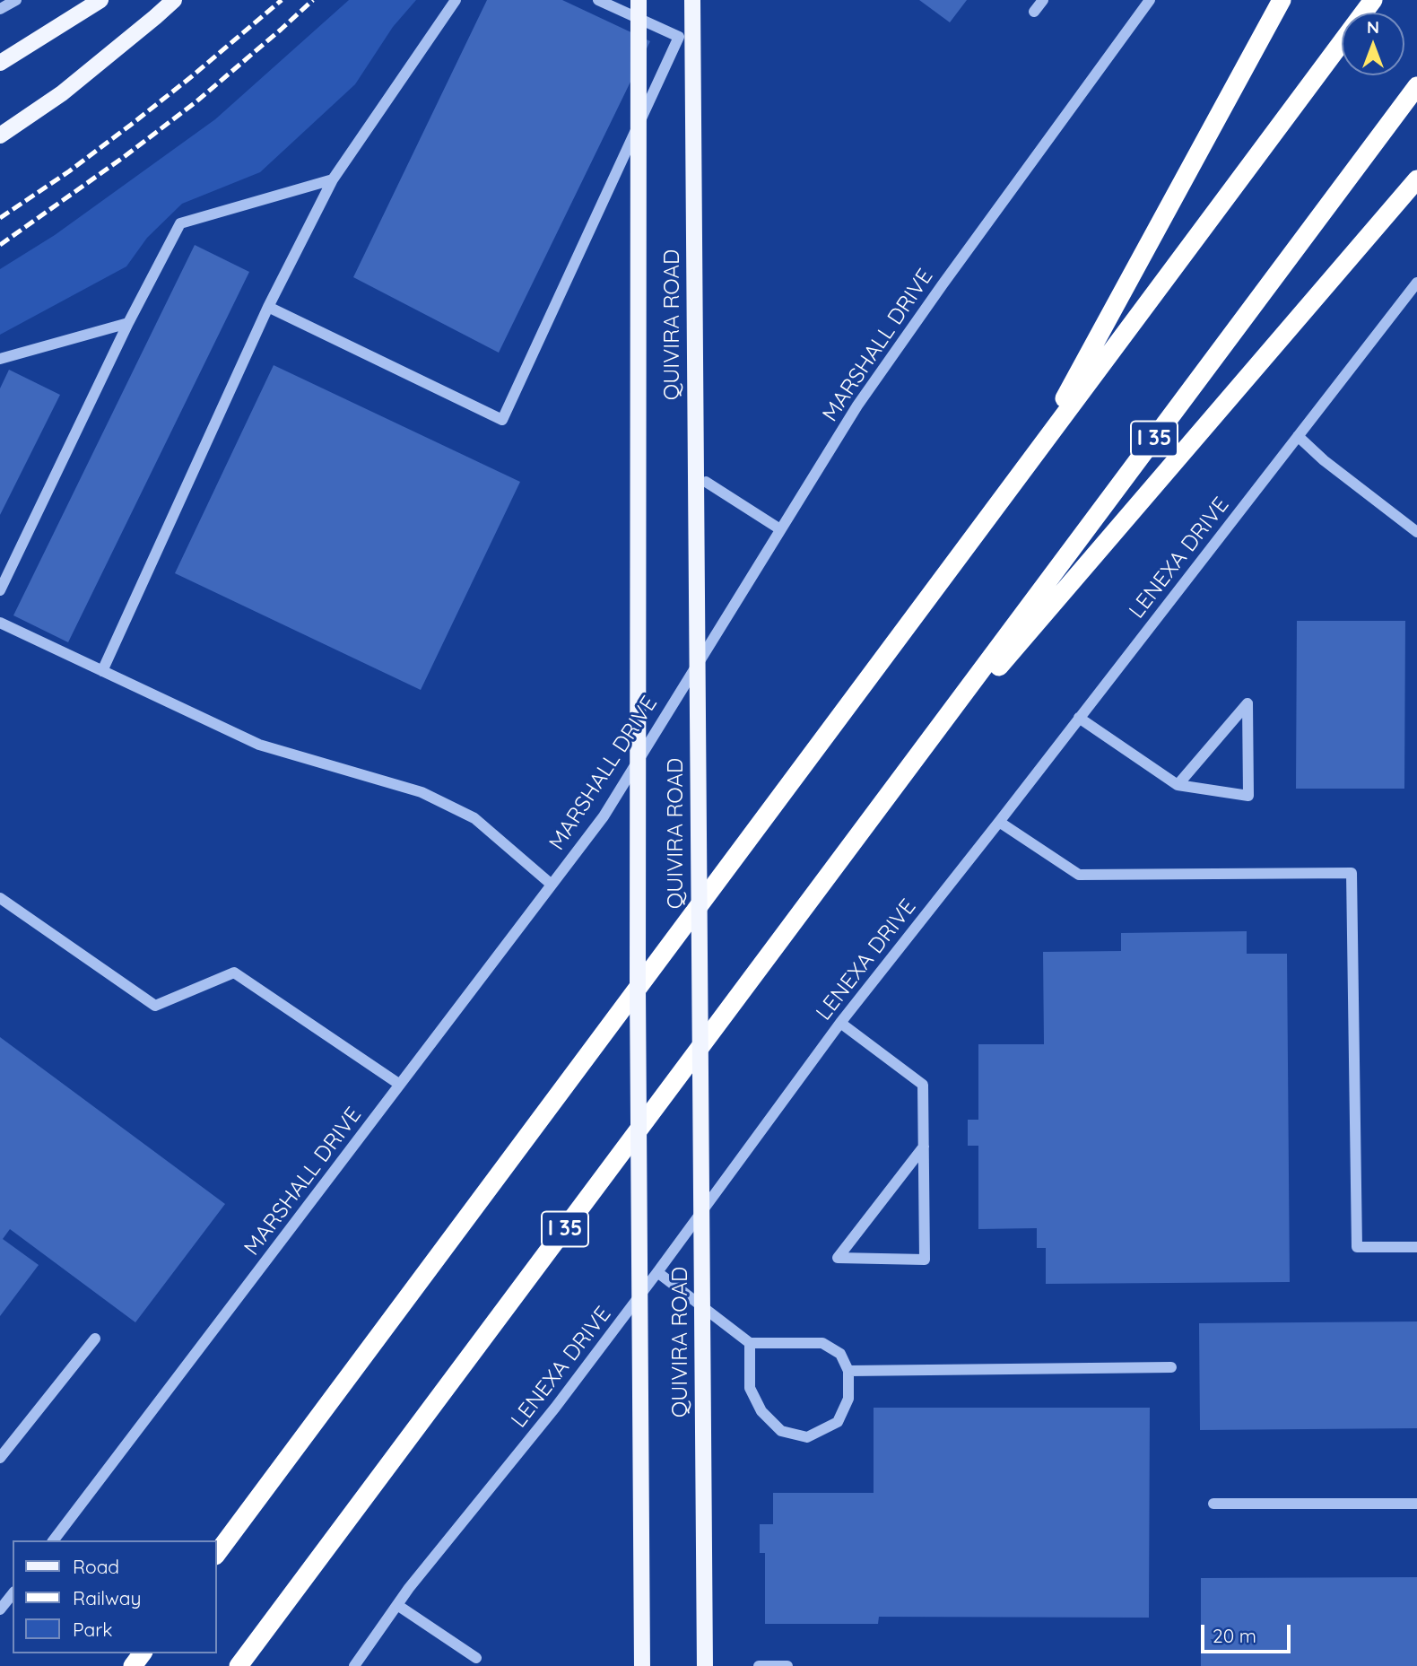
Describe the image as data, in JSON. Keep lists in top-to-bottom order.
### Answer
{
  "streets": {
    "highway": ["I 35"],
    "main road": ["QUIVIRA ROAD"],
    "street": ["MARSHALL DRIVE", "LENEXA DRIVE"]
  },
  "legend": ["Road", "Railway", "Park"],
  "scale_bar": "20 m",
  "north": "top"
}
